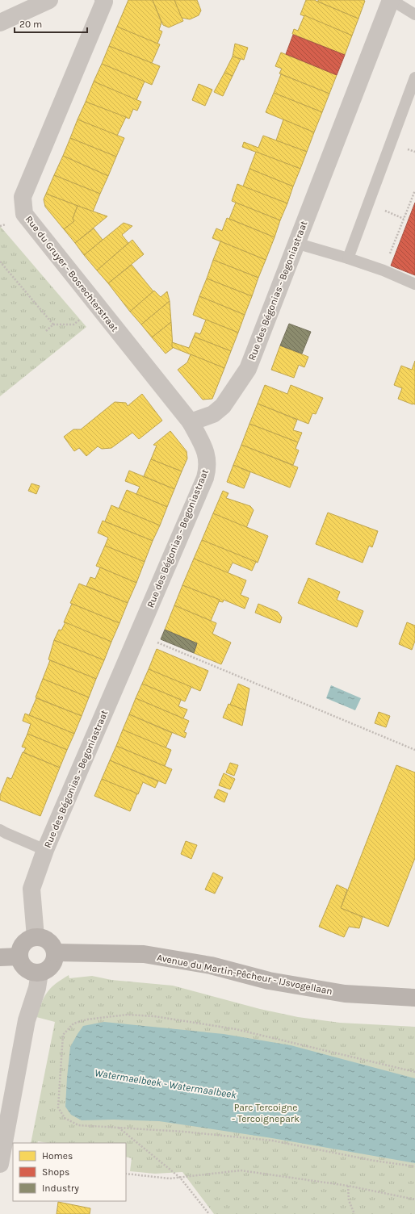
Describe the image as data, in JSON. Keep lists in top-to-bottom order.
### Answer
{
  "streets": {
    "street": ["Rue du Gruyer - Bosrechterstraat", "Rue des Bégonias - Begoniastraat", "Avenue du Martin-Pêcheur - IJsvogellaan"]
  },
  "crossings": [
    ["Rue du Gruyer - Bosrechterstraat", "Rue des Bégonias - Begoniastraat"],
    ["Rue des Bégonias - Begoniastraat", "Avenue du Martin-Pêcheur - IJsvogellaan"]
  ],
  "water": ["Watermaelbeek - Watermaalbeek"],
  "parks": ["Parc Tercoigne - Tercoignepark"],
  "legend": ["Homes", "Shops", "Industry"],
  "scale_bar": "20 m"
}
